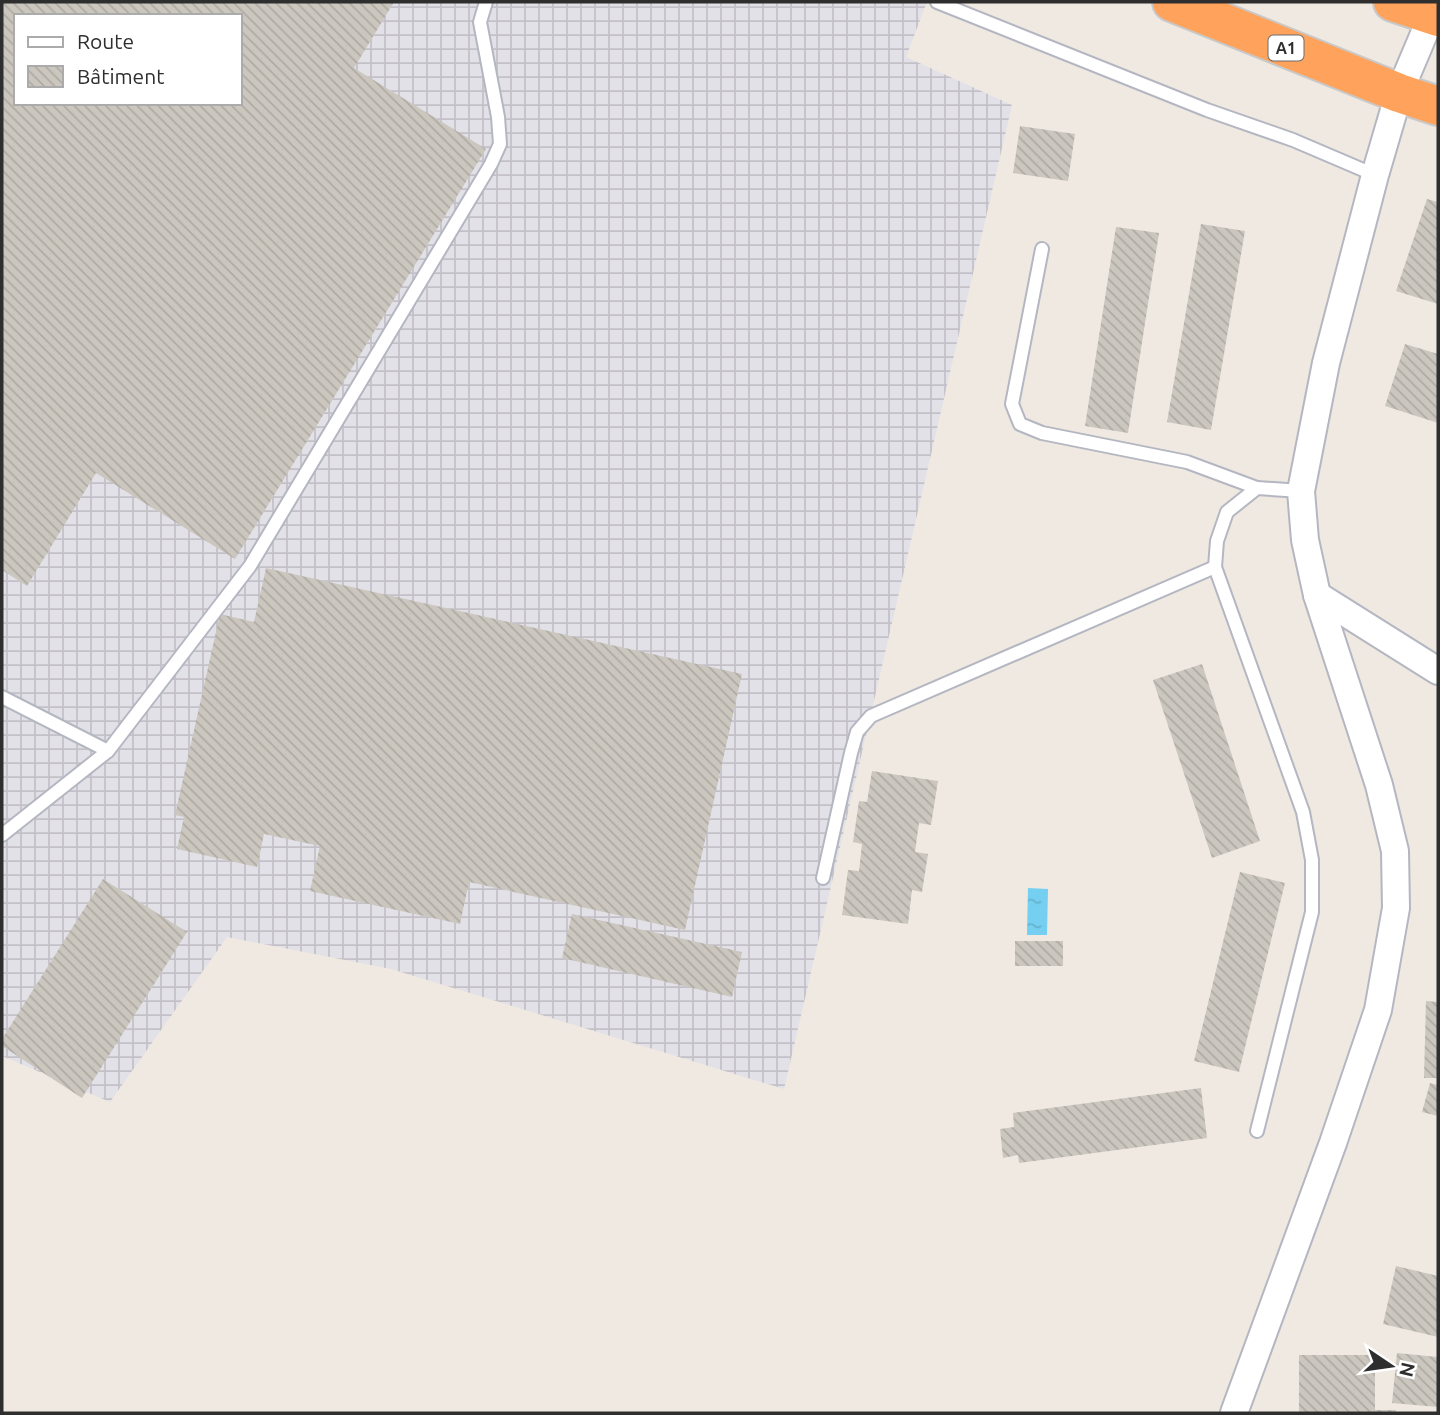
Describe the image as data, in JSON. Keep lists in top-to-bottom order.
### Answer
{
  "streets": {
    "highway": ["A1"]
  },
  "legend": ["Route", "Bâtiment"],
  "north": "right"
}
